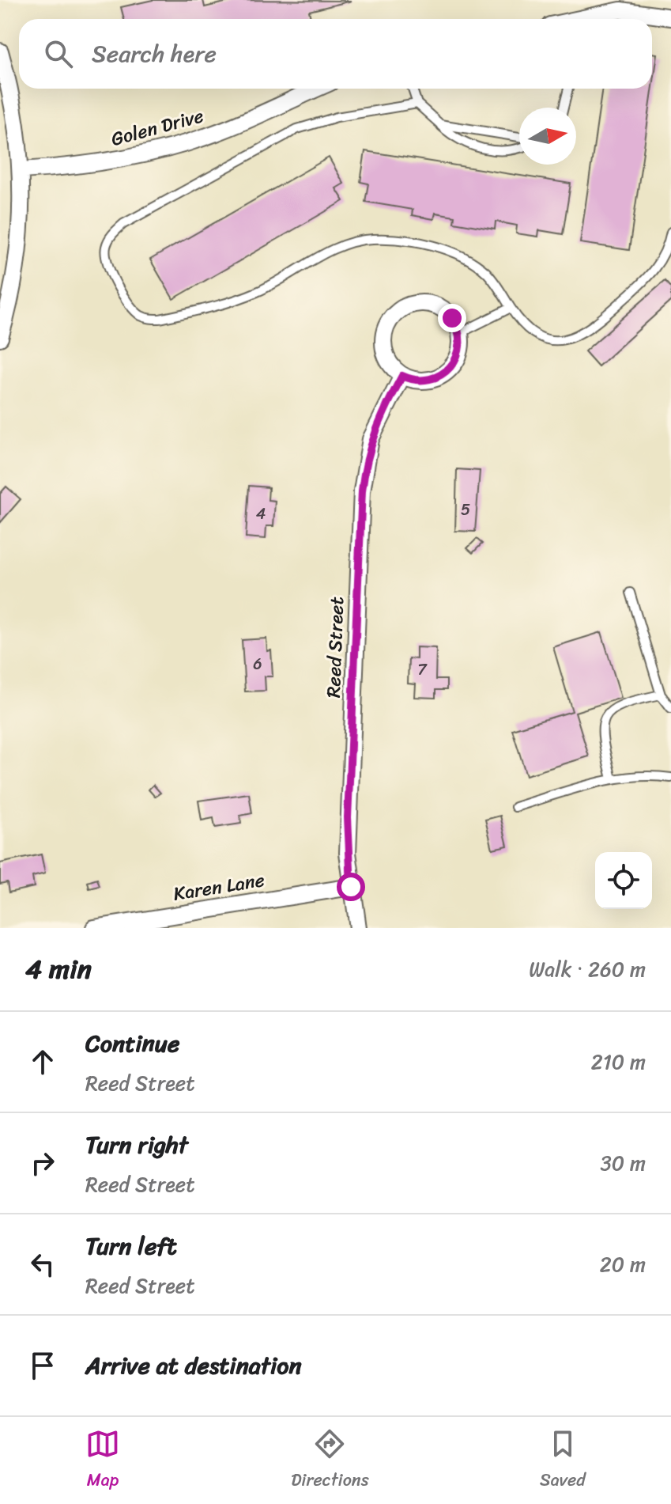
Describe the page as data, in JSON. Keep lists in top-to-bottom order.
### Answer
{
  "streets": {
    "street": ["Golen Drive", "Reed Street", "Karen Lane"]
  },
  "crossings": [
    ["Reed Street", "Karen Lane"]
  ],
  "house_numbers": [
    "5",
    "4",
    "6",
    "7"
  ],
  "north": "right",
  "page": {
    "search": "Search here",
    "heading": ["4 min", "Walk · 260 m"],
    "list": [
      ["Continue", "Reed Street", "210 m"],
      ["Turn right", "Reed Street", "30 m"],
      ["Turn left", "Reed Street", "20 m"],
      "Arrive at destination"
    ],
    "nav": ["Map", "Directions", "Saved"]
  }
}
